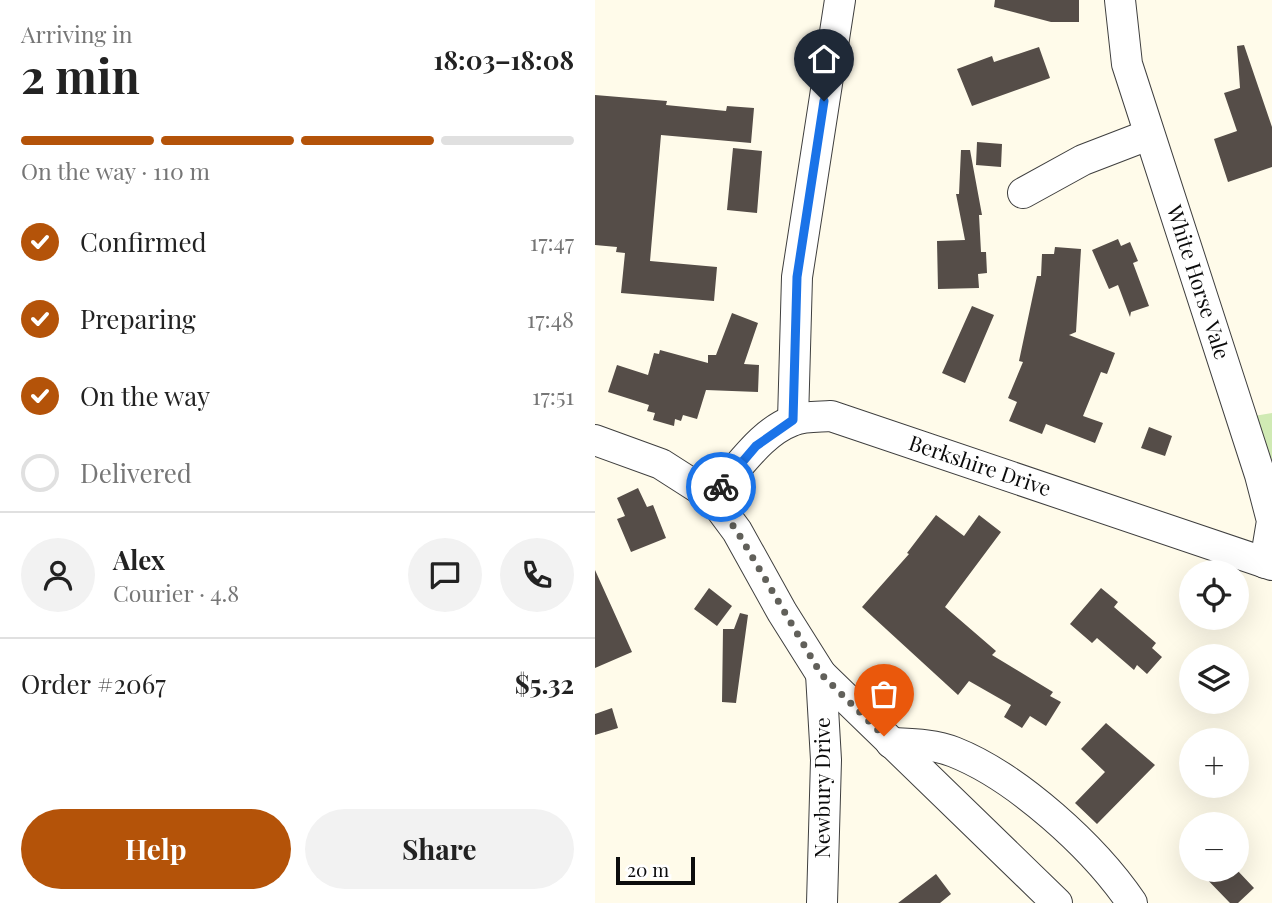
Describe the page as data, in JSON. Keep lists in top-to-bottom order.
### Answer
{
  "streets": {
    "street": ["White Horse Vale", "Berkshire Drive", "Newbury Drive"]
  },
  "crossings": [
    ["White Horse Vale", "Berkshire Drive"]
  ],
  "scale_bar": "20 m",
  "page": {
    "heading": ["2 min", "Arriving in", "18:03–18:08"],
    "panel": [
      "Alex",
      "Courier · 4.8",
      "Order #2067",
      "$5.32"
    ],
    "bar": "On the way · 110 m",
    "list": [
      ["Confirmed", "17:47"],
      ["Preparing", "17:48"],
      ["On the way", "17:51"],
      "Delivered"
    ],
    "map_buttons": ["+", "−"],
    "buttons": ["Help", "Share"],
    "scale": "20 m"
  }
}
